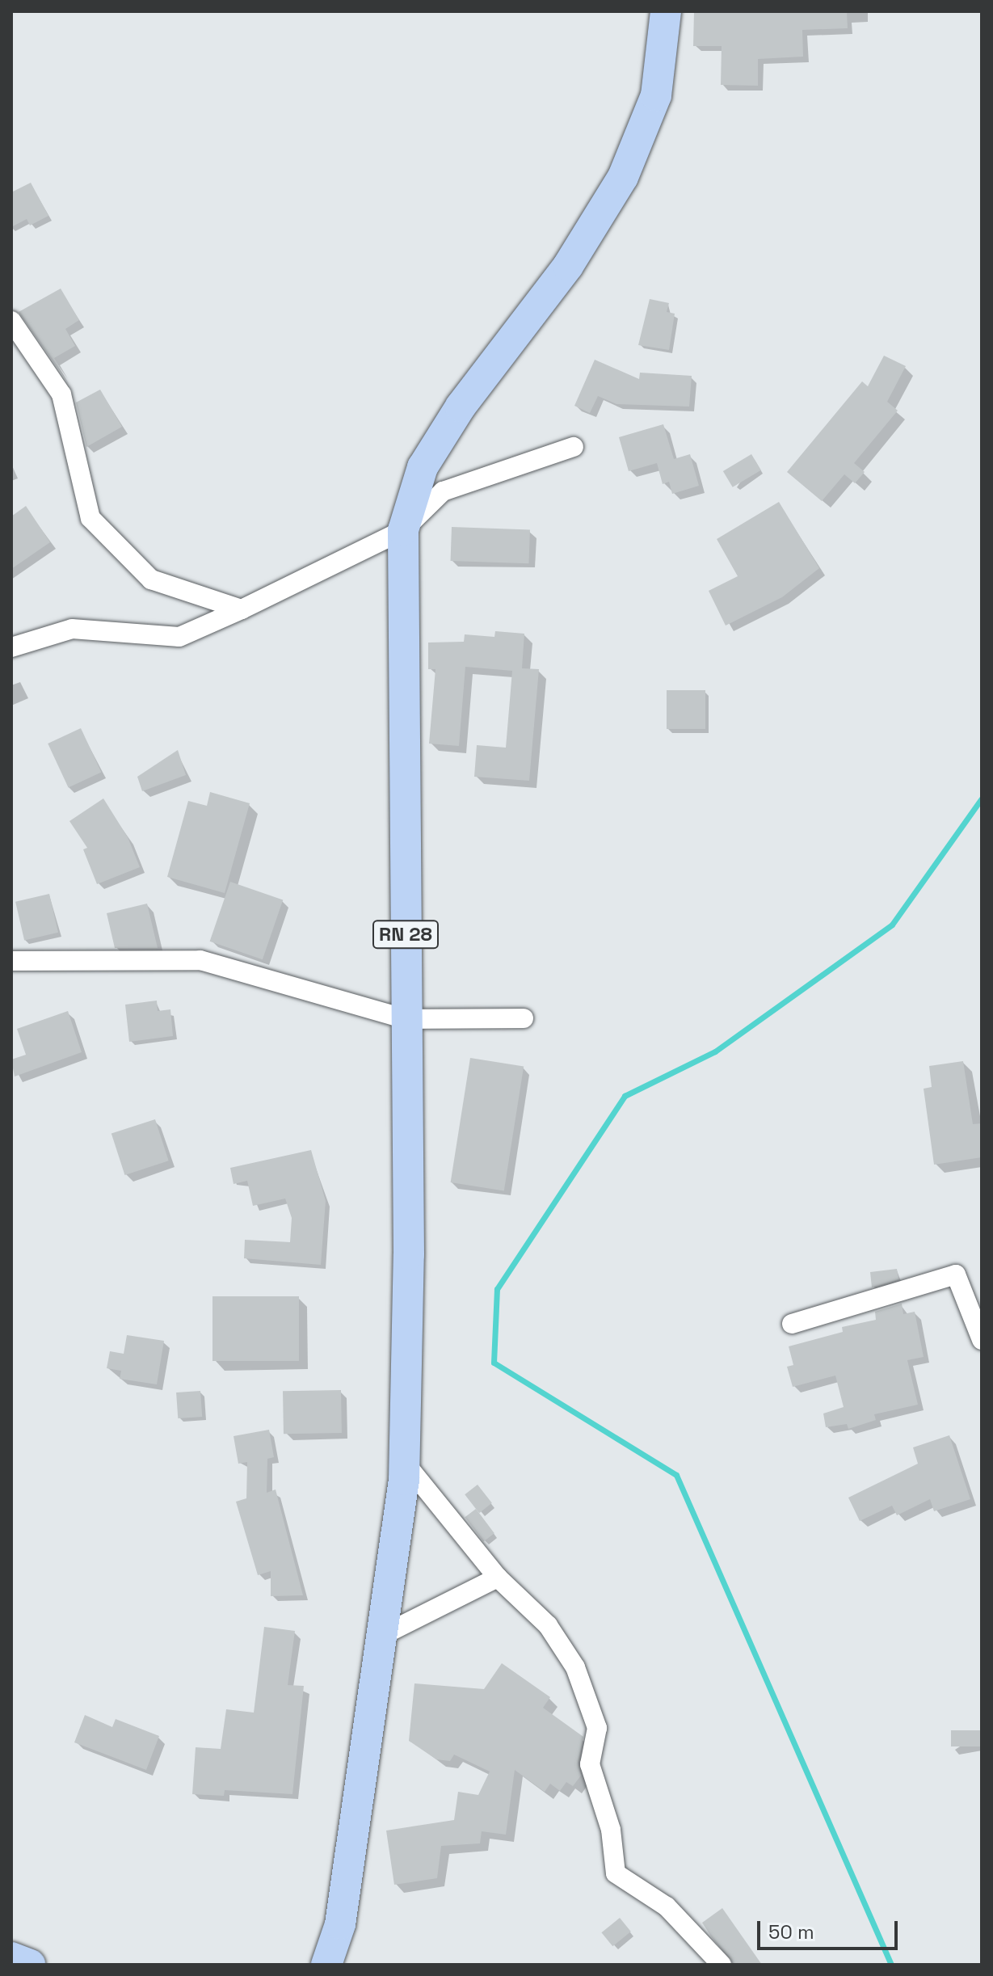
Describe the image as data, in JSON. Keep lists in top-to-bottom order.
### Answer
{
  "streets": {
    "main road": ["RN 28"]
  },
  "scale_bar": "50 m"
}
